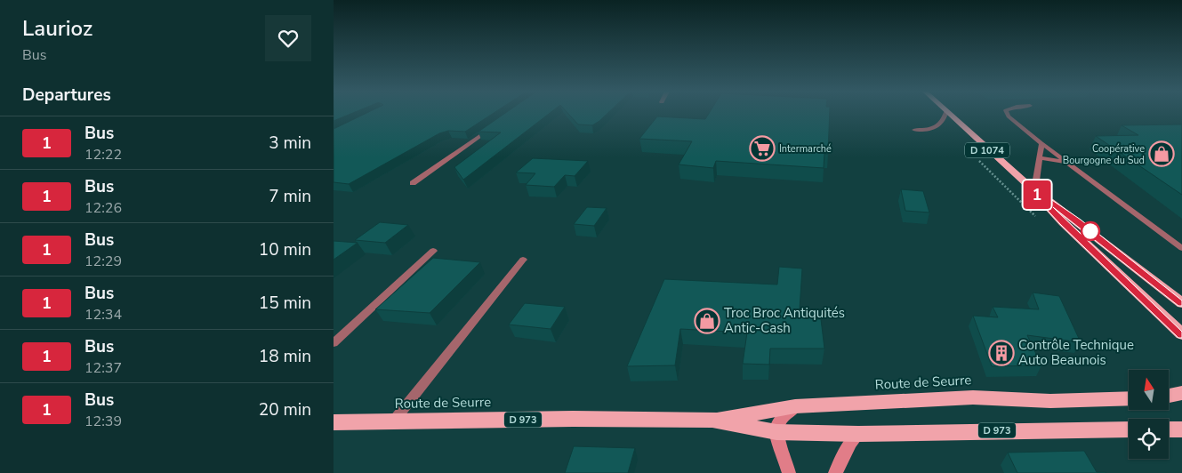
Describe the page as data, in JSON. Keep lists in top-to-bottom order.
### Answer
{
  "streets": {
    "main road": ["D 1074", "Route de Seurre", "D 973"]
  },
  "places": {
    "supermarket": ["Intermarché"],
    "shop": ["Coopérative Bourgogne du Sud", "Troc Broc Antiquités Antic-Cash"],
    "building": ["Contrôle Technique Auto Beaunois"]
  },
  "lines": ["bus line 1"],
  "north": "top",
  "page": {
    "heading": [
      ["Laurioz", "Bus"],
      "Departures"
    ],
    "on_map": "1",
    "list": [
      {
        "mark": "1",
        "name": "Bus",
        "note": "12:22",
        "value": "3 min"
      },
      {
        "mark": "1",
        "name": "Bus",
        "note": "12:26",
        "value": "7 min"
      },
      {
        "mark": "1",
        "name": "Bus",
        "note": "12:29",
        "value": "10 min"
      },
      {
        "mark": "1",
        "name": "Bus",
        "note": "12:34",
        "value": "15 min"
      },
      {
        "mark": "1",
        "name": "Bus",
        "note": "12:37",
        "value": "18 min"
      },
      {
        "mark": "1",
        "name": "Bus",
        "note": "12:39",
        "value": "20 min"
      }
    ]
  }
}
